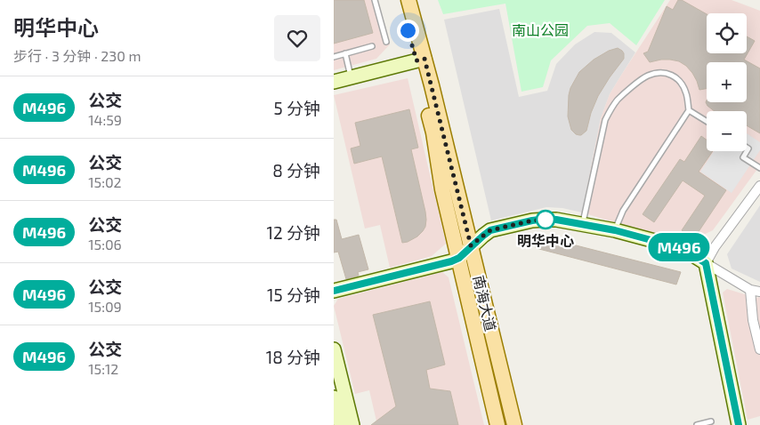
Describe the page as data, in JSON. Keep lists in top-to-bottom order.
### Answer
{
  "streets": {
    "main road": ["南海大道"]
  },
  "parks": ["南山公园"],
  "places": ["明华中心"],
  "lines": ["bus line M496"],
  "page": {
    "heading": ["明华中心", "步行 · 3 分钟 · 230 m"],
    "on_map": "M496",
    "map_buttons": ["+", "−"],
    "list": [
      {
        "mark": "M496",
        "name": "公交",
        "note": "14:59",
        "value": "5 分钟"
      },
      {
        "mark": "M496",
        "name": "公交",
        "note": "15:02",
        "value": "8 分钟"
      },
      {
        "mark": "M496",
        "name": "公交",
        "note": "15:06",
        "value": "12 分钟"
      },
      {
        "mark": "M496",
        "name": "公交",
        "note": "15:09",
        "value": "15 分钟"
      },
      {
        "mark": "M496",
        "name": "公交",
        "note": "15:12",
        "value": "18 分钟"
      }
    ]
  }
}
